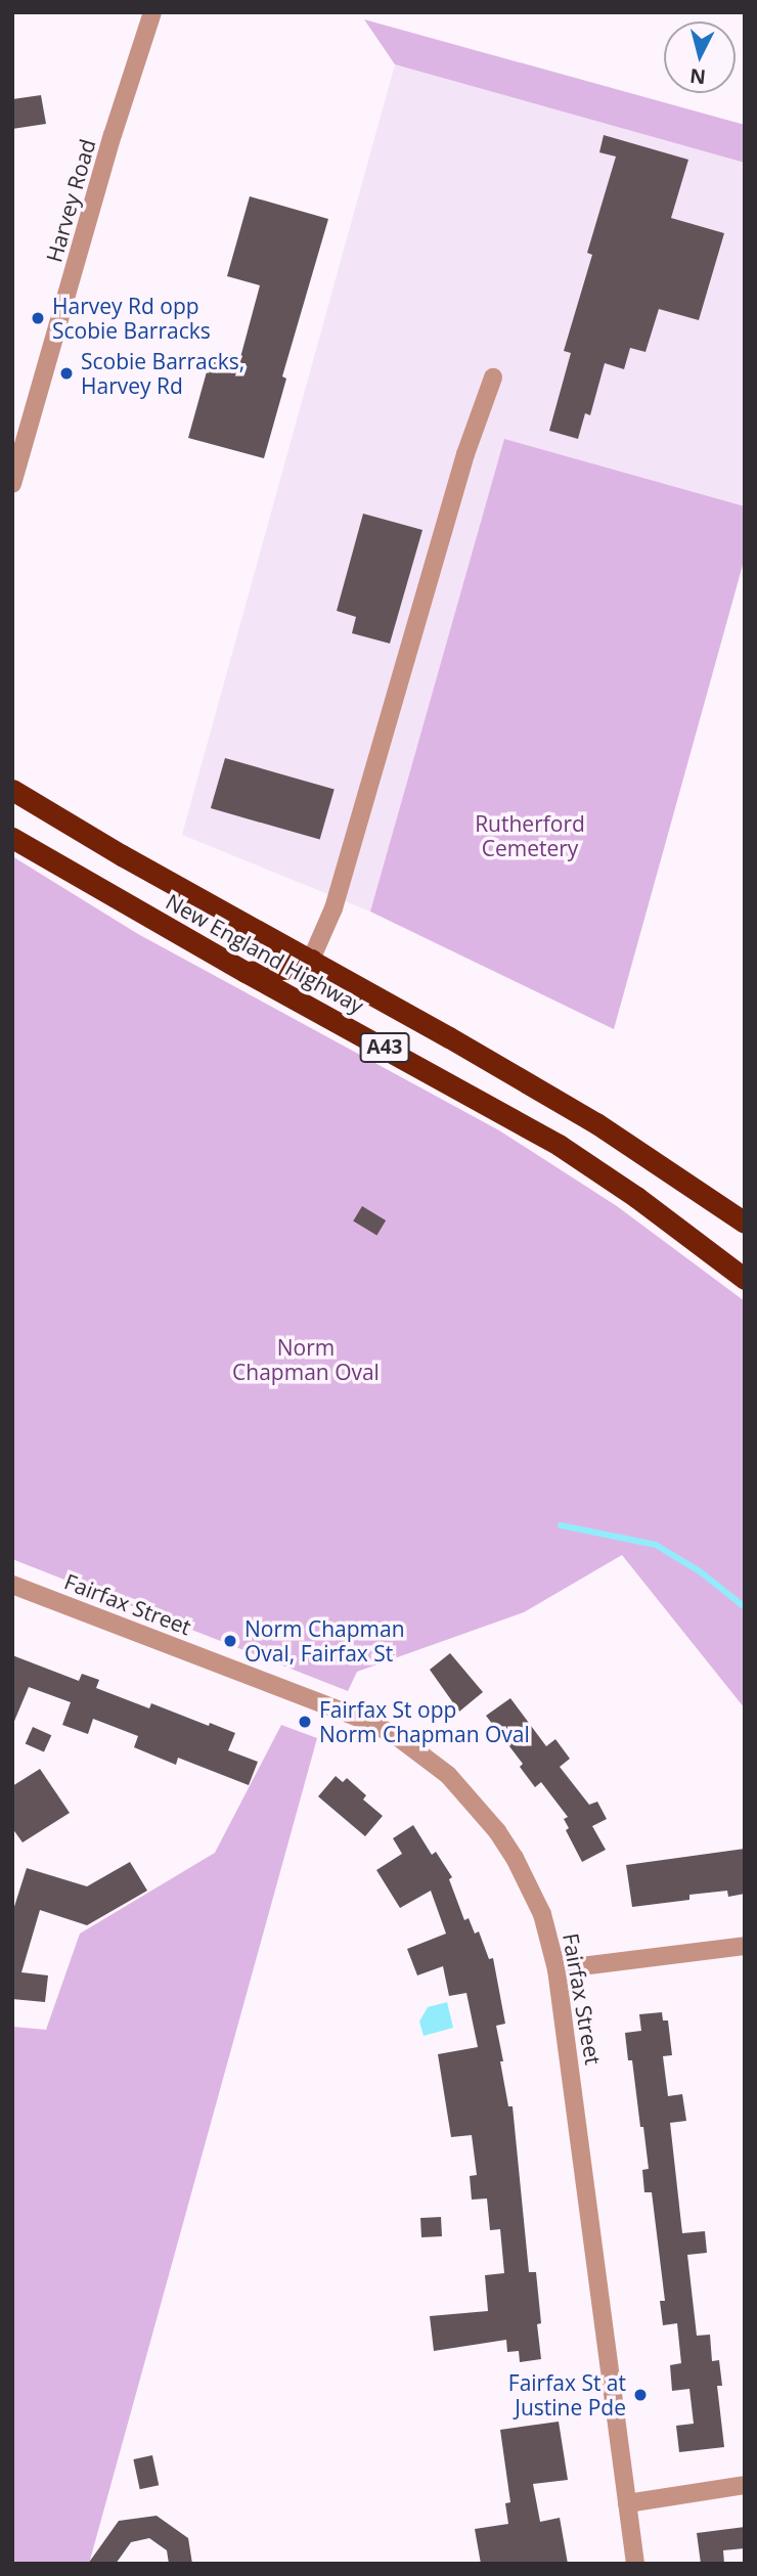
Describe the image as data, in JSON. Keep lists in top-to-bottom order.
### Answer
{
  "streets": {
    "highway": ["New England Highway", "A43"],
    "street": ["Harvey Road", "Fairfax Street"]
  },
  "parks": ["Rutherford Cemetery", "Norm Chapman Oval"],
  "places": [
    "Harvey Rd opp Scobie Barracks",
    "Scobie Barracks, Harvey Rd",
    "Norm Chapman Oval, Fairfax St",
    "Fairfax St opp Norm Chapman Oval",
    "Fairfax St at Justine Pde"
  ],
  "north": "bottom"
}
